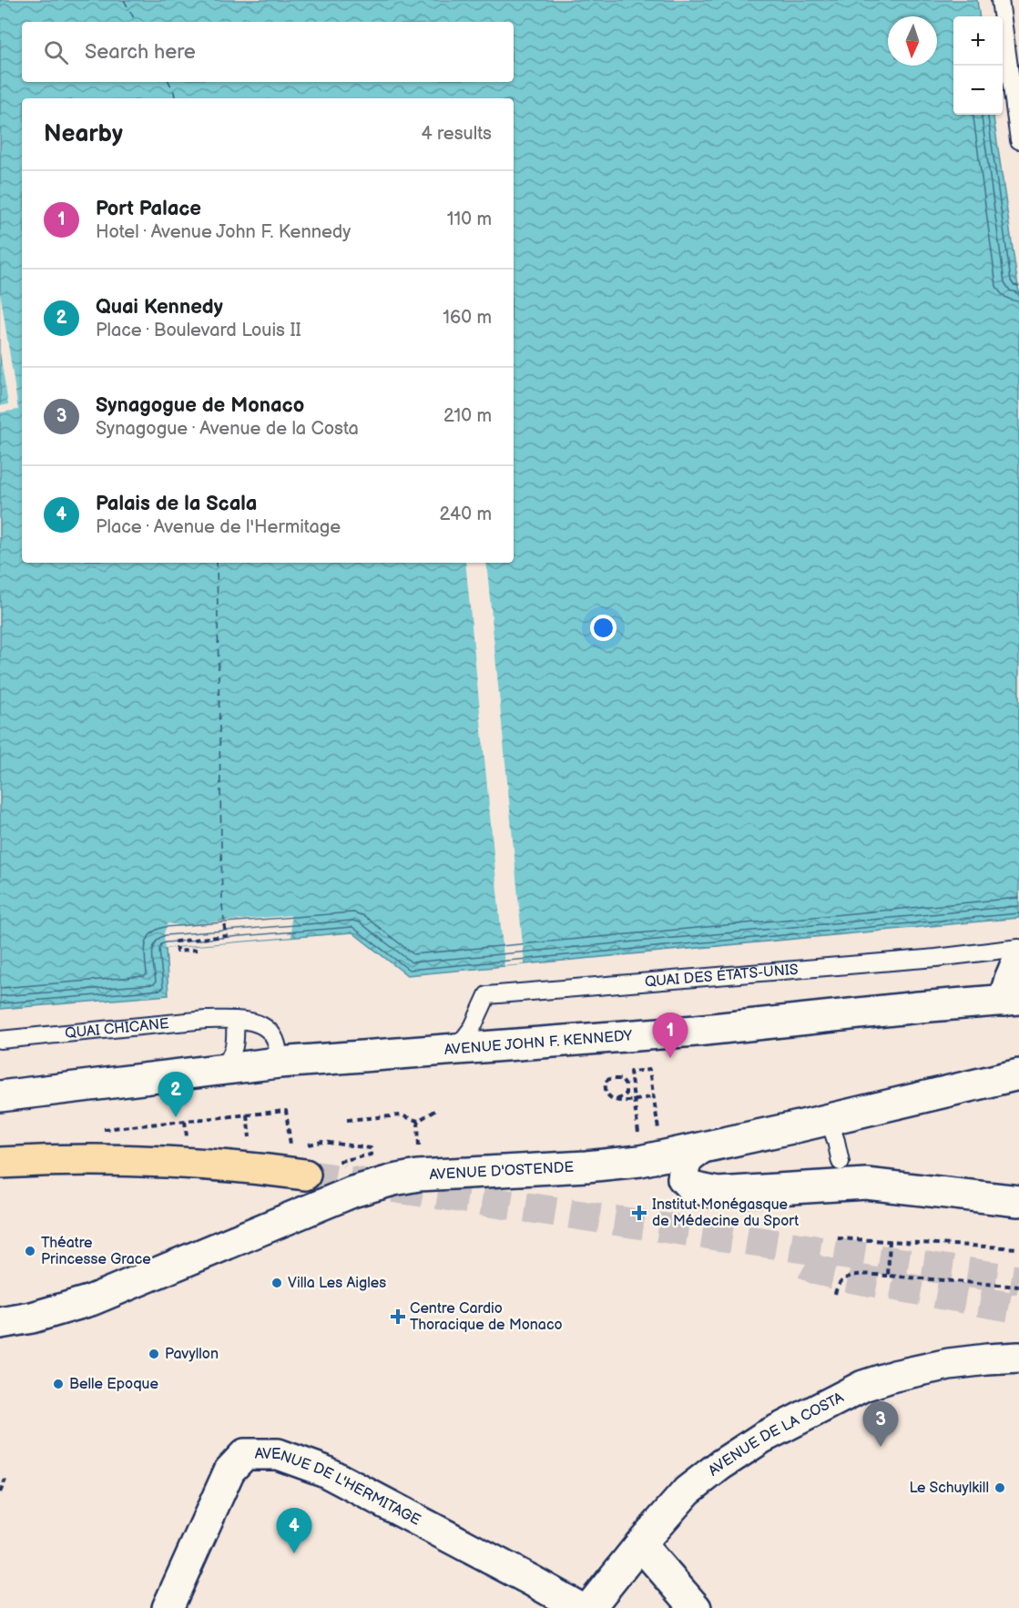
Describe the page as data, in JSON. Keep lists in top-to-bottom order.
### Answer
{
  "streets": {
    "main road": [
      "AVENUE JOHN F. KENNEDY",
      "AVENUE D'OSTENDE",
      "AVENUE DE LA COSTA",
      "AVENUE DE L'HERMITAGE"
    ],
    "lane": ["QUAI DES ÉTATS-UNIS", "QUAI CHICANE"]
  },
  "crossings": [
    ["QUAI DES ÉTATS-UNIS", "AVENUE JOHN F. KENNEDY"],
    ["QUAI CHICANE", "AVENUE JOHN F. KENNEDY"]
  ],
  "places": {
    "health": ["Institut Monégasque de Médecine du Sport", "Centre Cardio Thoracique de Monaco"],
    "other": [
      "Théatre Princesse Grace",
      "Villa Les Aigles",
      "Pavyllon",
      "Belle Epoque",
      "Le Schuylkill"
    ]
  },
  "north": "bottom",
  "page": {
    "map_buttons": ["+", "−"],
    "search": "Search here",
    "heading": ["Nearby", "4 results"],
    "list": [
      {
        "mark": "1",
        "name": "Port Palace",
        "note": "Hotel · Avenue John F. Kennedy",
        "value": "110 m"
      },
      {
        "mark": "2",
        "name": "Quai Kennedy",
        "note": "Place · Boulevard Louis II",
        "value": "160 m"
      },
      {
        "mark": "3",
        "name": "Synagogue de Monaco",
        "note": "Synagogue · Avenue de la Costa",
        "value": "210 m"
      },
      {
        "mark": "4",
        "name": "Palais de la Scala",
        "note": "Place · Avenue de l'Hermitage",
        "value": "240 m"
      }
    ],
    "pins": [
      "1",
      "2",
      "3",
      "4"
    ]
  }
}
